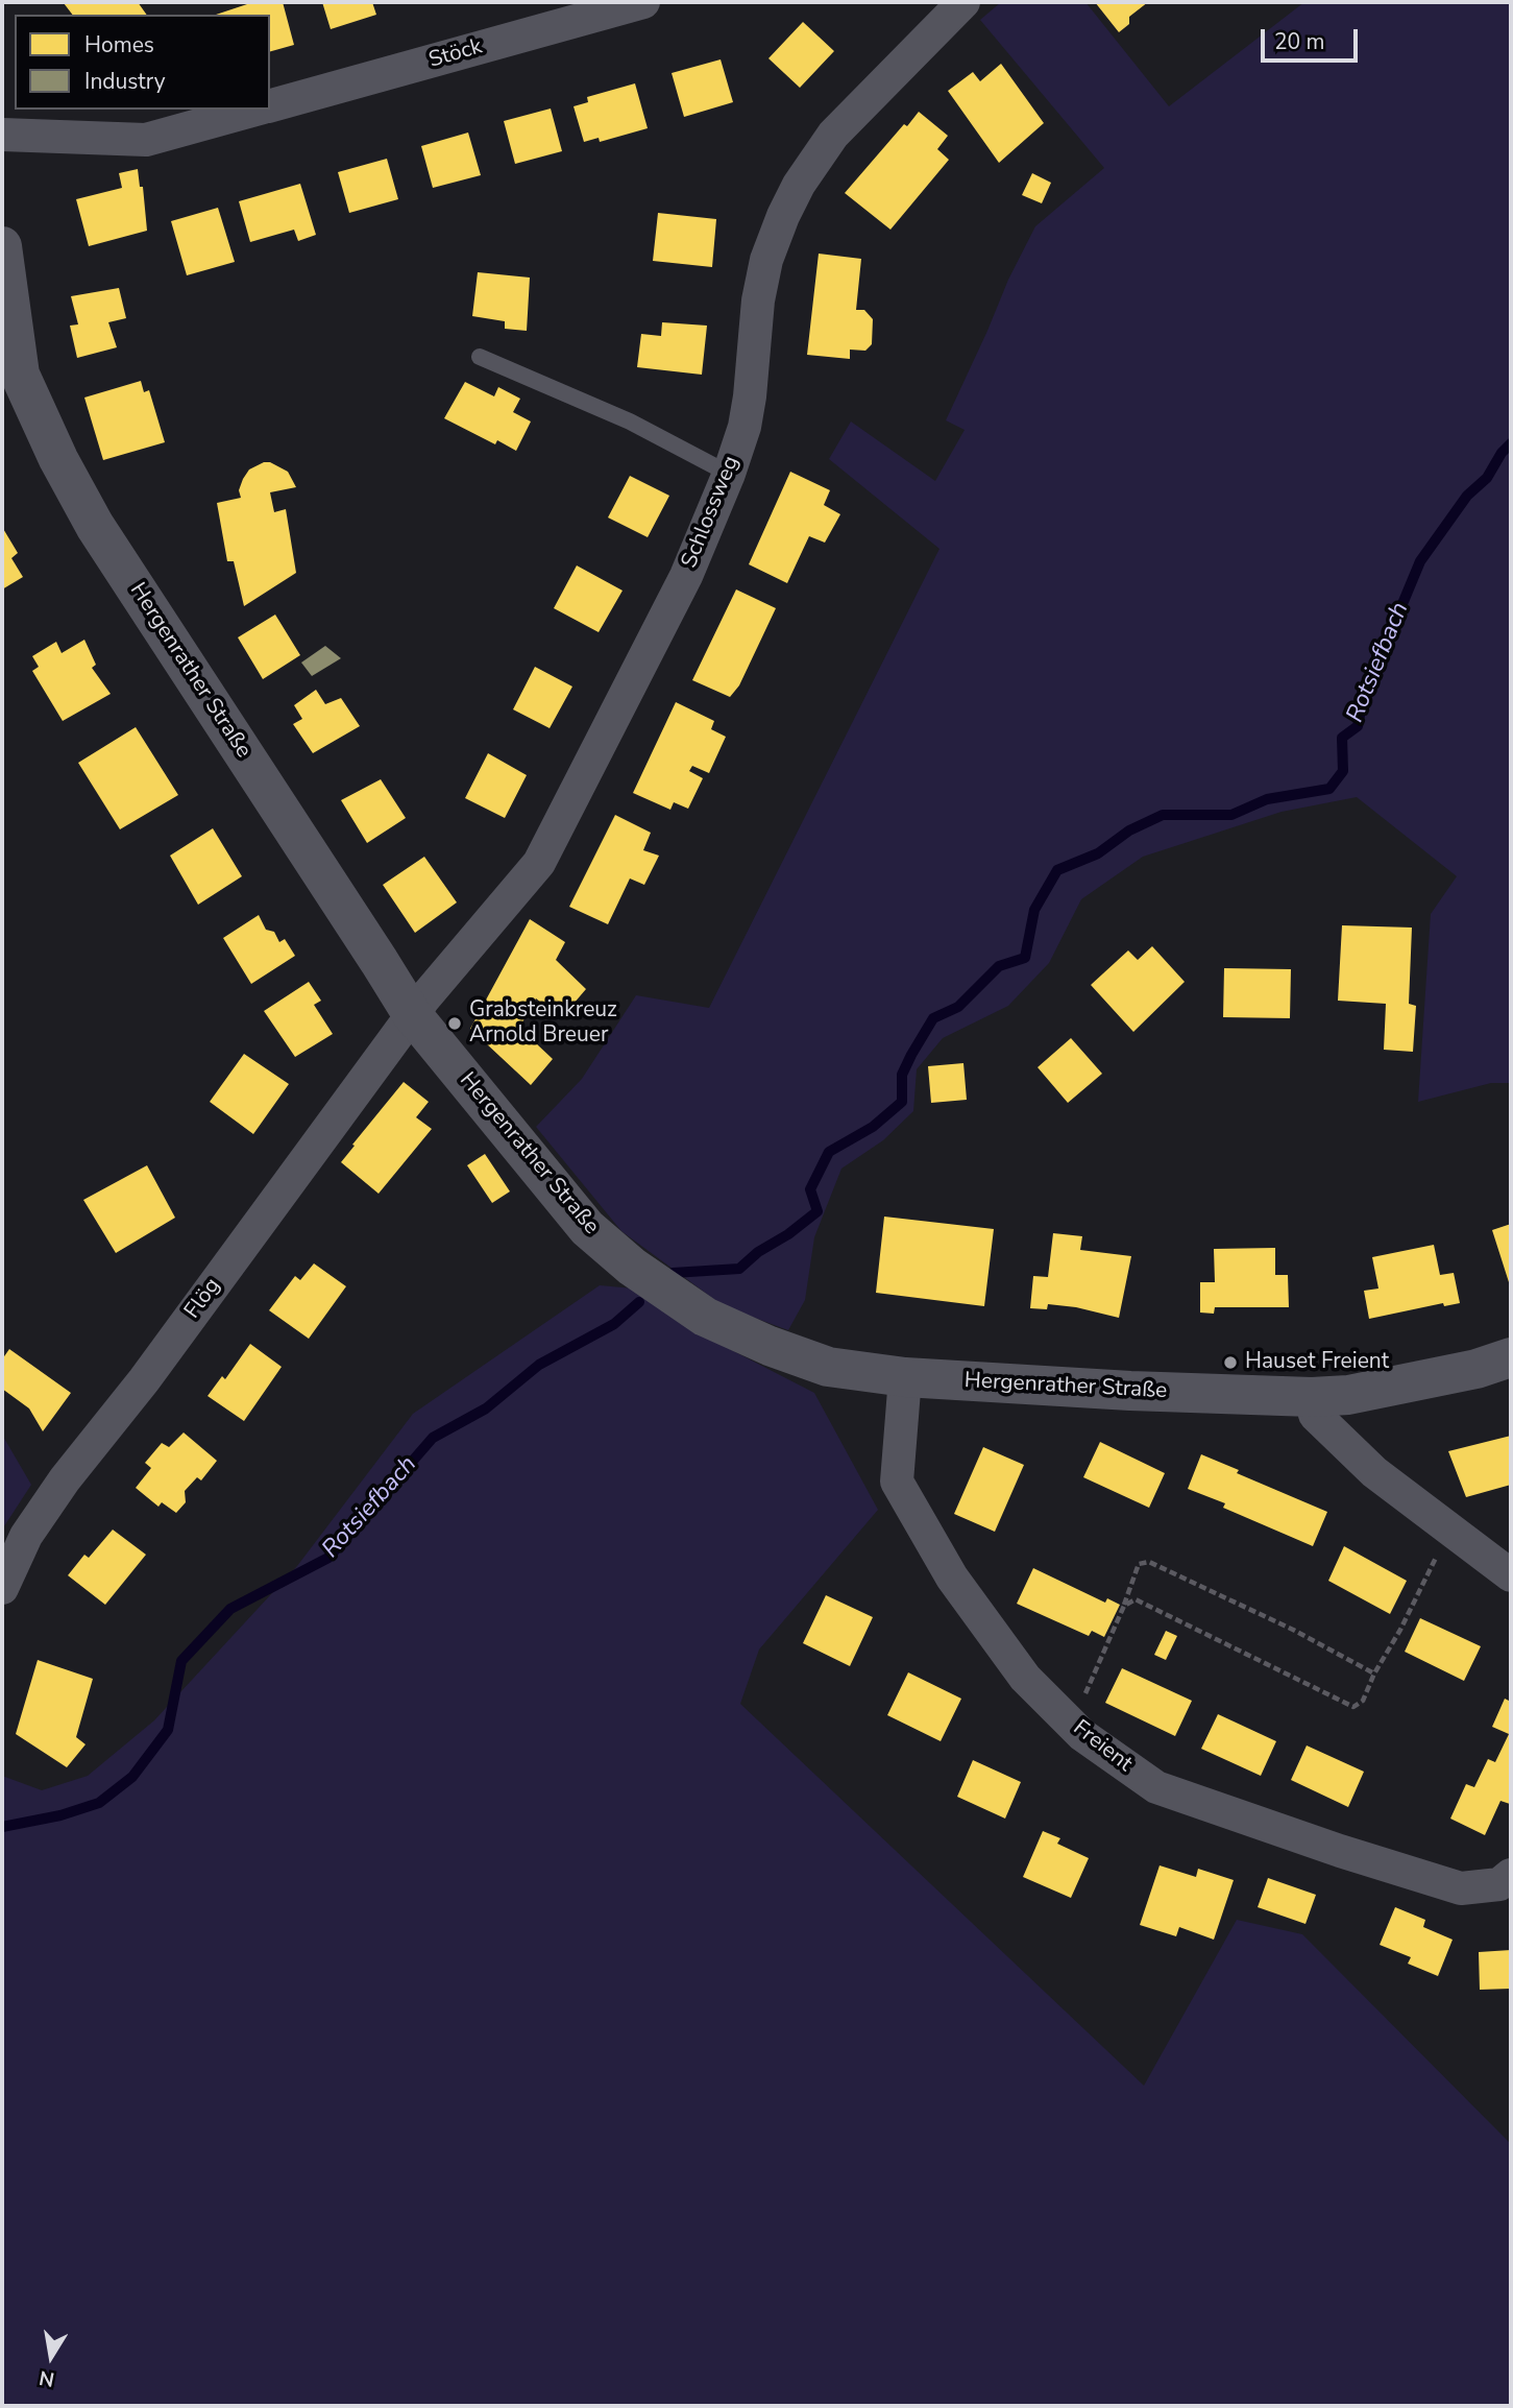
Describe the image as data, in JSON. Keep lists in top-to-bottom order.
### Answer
{
  "streets": {
    "street": [
      "Stöck",
      "Schlossweg",
      "Hergenrather Straße",
      "Flög",
      "Freient"
    ]
  },
  "crossings": [
    ["Schlossweg", "Hergenrather Straße"],
    ["Schlossweg", "Flög"],
    ["Hergenrather Straße", "Flög"],
    ["Hergenrather Straße", "Freient"]
  ],
  "water": ["Rotsiefbach"],
  "places": ["Grabsteinkreuz Arnold Breuer", "Hauset Freient"],
  "legend": ["Homes", "Industry"],
  "scale_bar": "20 m",
  "north": "bottom"
}
